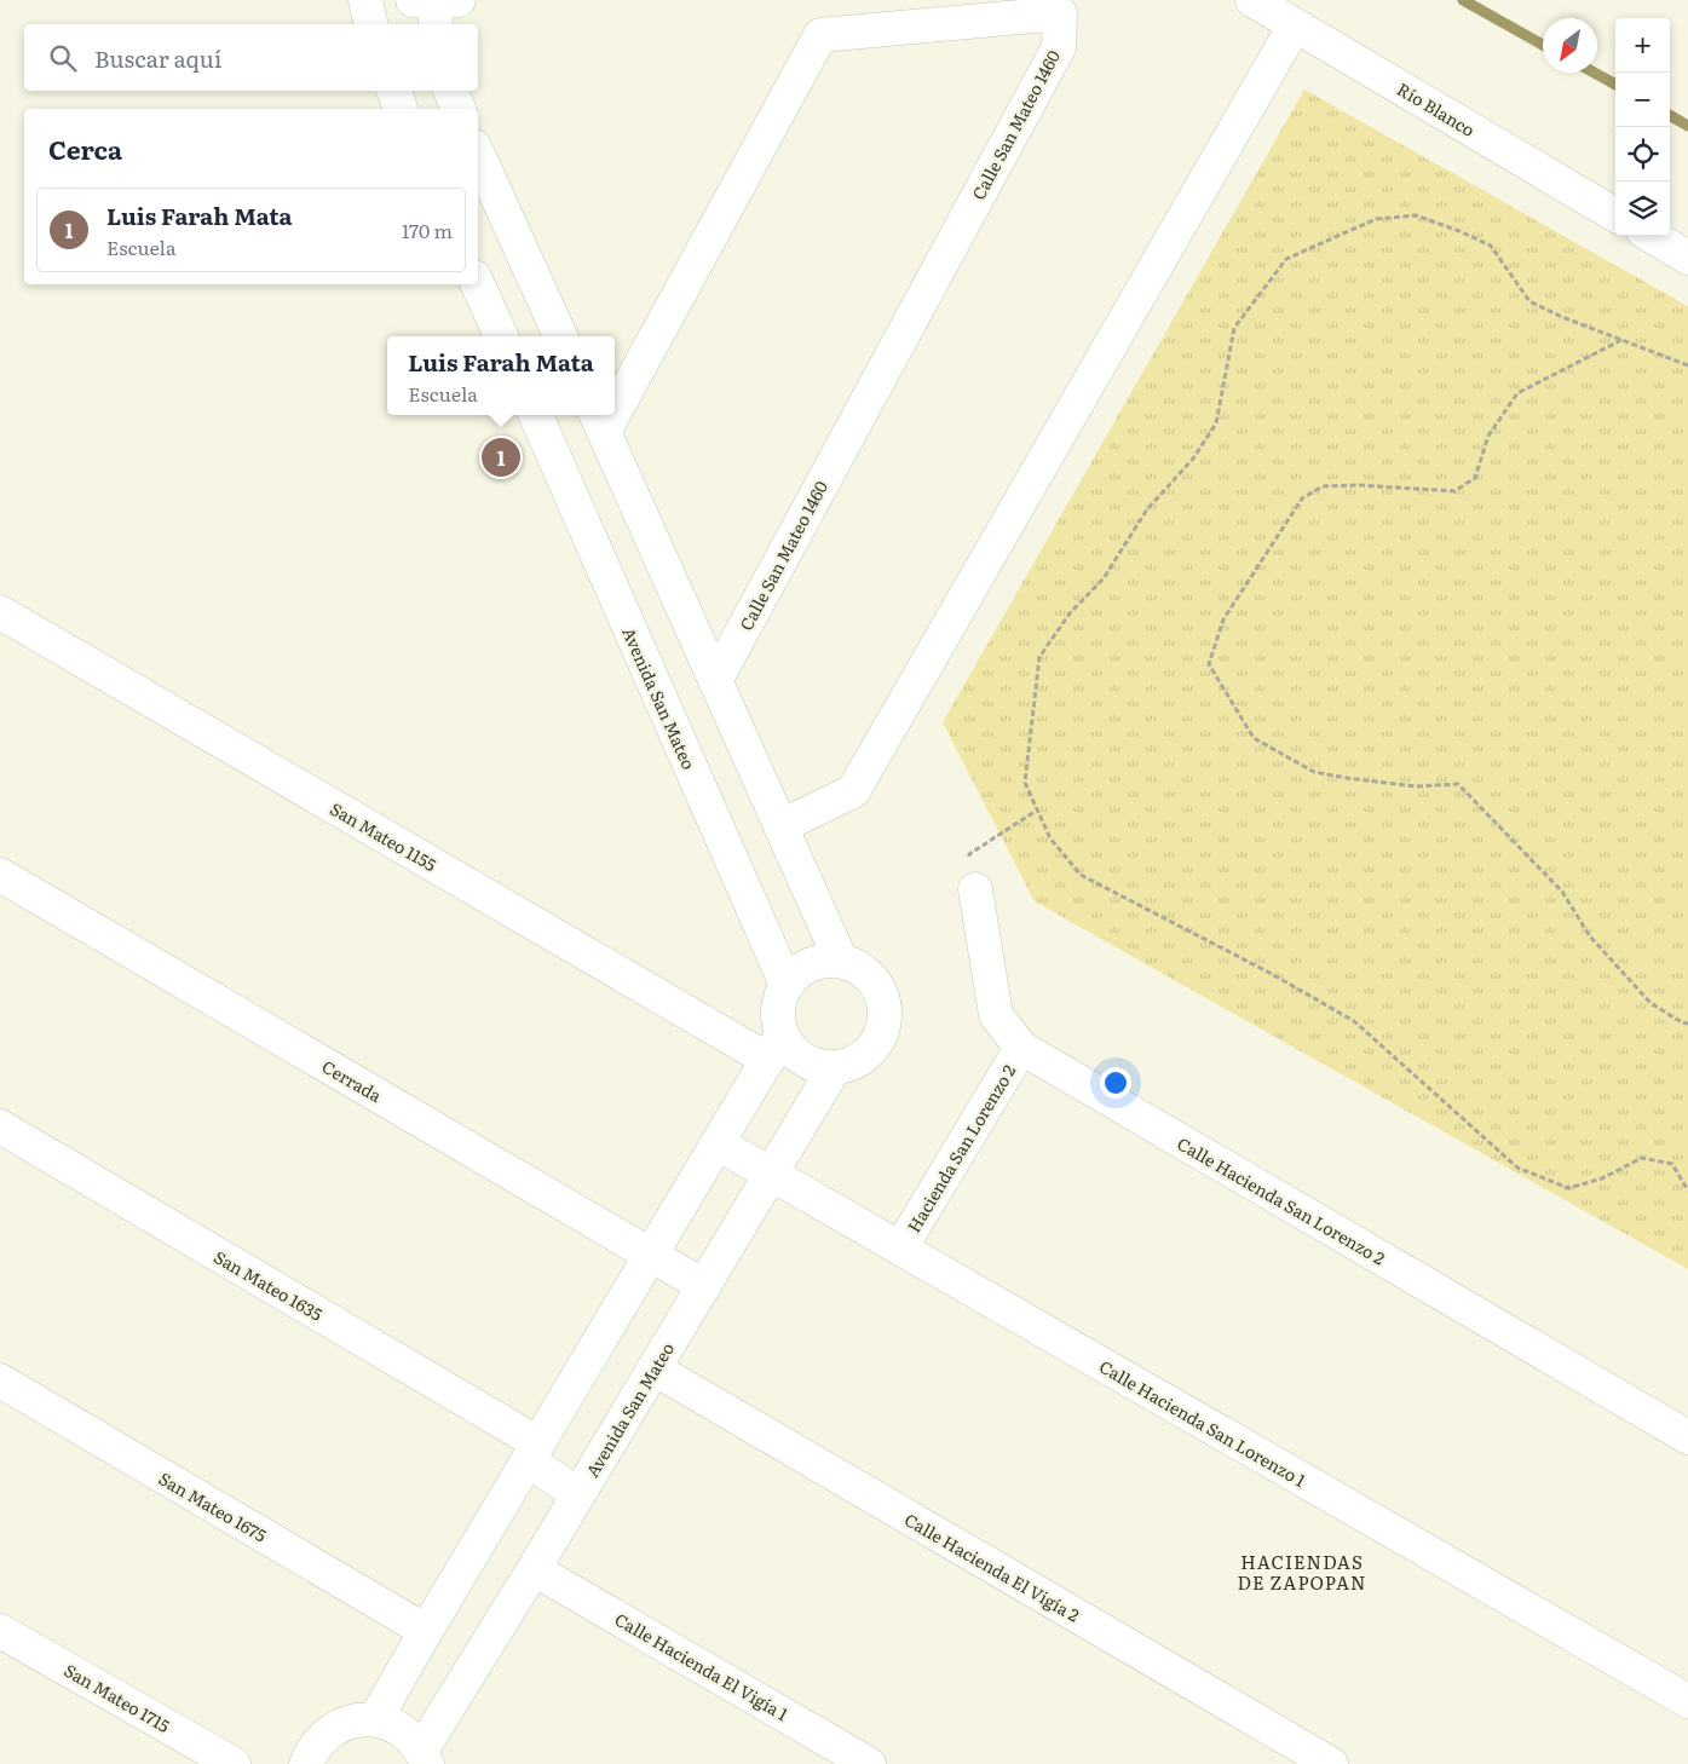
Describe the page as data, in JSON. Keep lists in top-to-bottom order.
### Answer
{
  "streets": {
    "street": [
      "Río Blanco",
      "Calle San Mateo 1460",
      "Avenida San Mateo",
      "San Mateo 1155",
      "Cerrada",
      "Hacienda San Lorenzo 2",
      "Calle Hacienda San Lorenzo 2",
      "San Mateo 1635",
      "Calle Hacienda San Lorenzo 1",
      "San Mateo 1675",
      "Calle Hacienda El Vigía 2",
      "Calle Hacienda El Vigía 1",
      "San Mateo 1715"
    ]
  },
  "crossings": [
    ["Avenida San Mateo", "San Mateo 1155"],
    ["Avenida San Mateo", "Cerrada"],
    ["Avenida San Mateo", "San Mateo 1635"],
    ["Avenida San Mateo", "Calle Hacienda San Lorenzo 1"],
    ["Avenida San Mateo", "Calle Hacienda El Vigía 2"],
    ["Avenida San Mateo", "Calle Hacienda El Vigía 1"],
    ["Hacienda San Lorenzo 2", "Calle Hacienda San Lorenzo 2"],
    ["Hacienda San Lorenzo 2", "Calle Hacienda San Lorenzo 1"]
  ],
  "districts": ["HACIENDAS DE ZAPOPAN"],
  "north": "bottom left",
  "page": {
    "map_buttons": ["+", "−"],
    "search": "Buscar aquí",
    "heading": "Cerca",
    "list": [
      {
        "mark": "1",
        "name": "Luis Farah Mata",
        "note": "Escuela",
        "value": "170 m"
      }
    ],
    "popup": ["Luis Farah Mata", "Escuela"],
    "pins": "1"
  }
}
